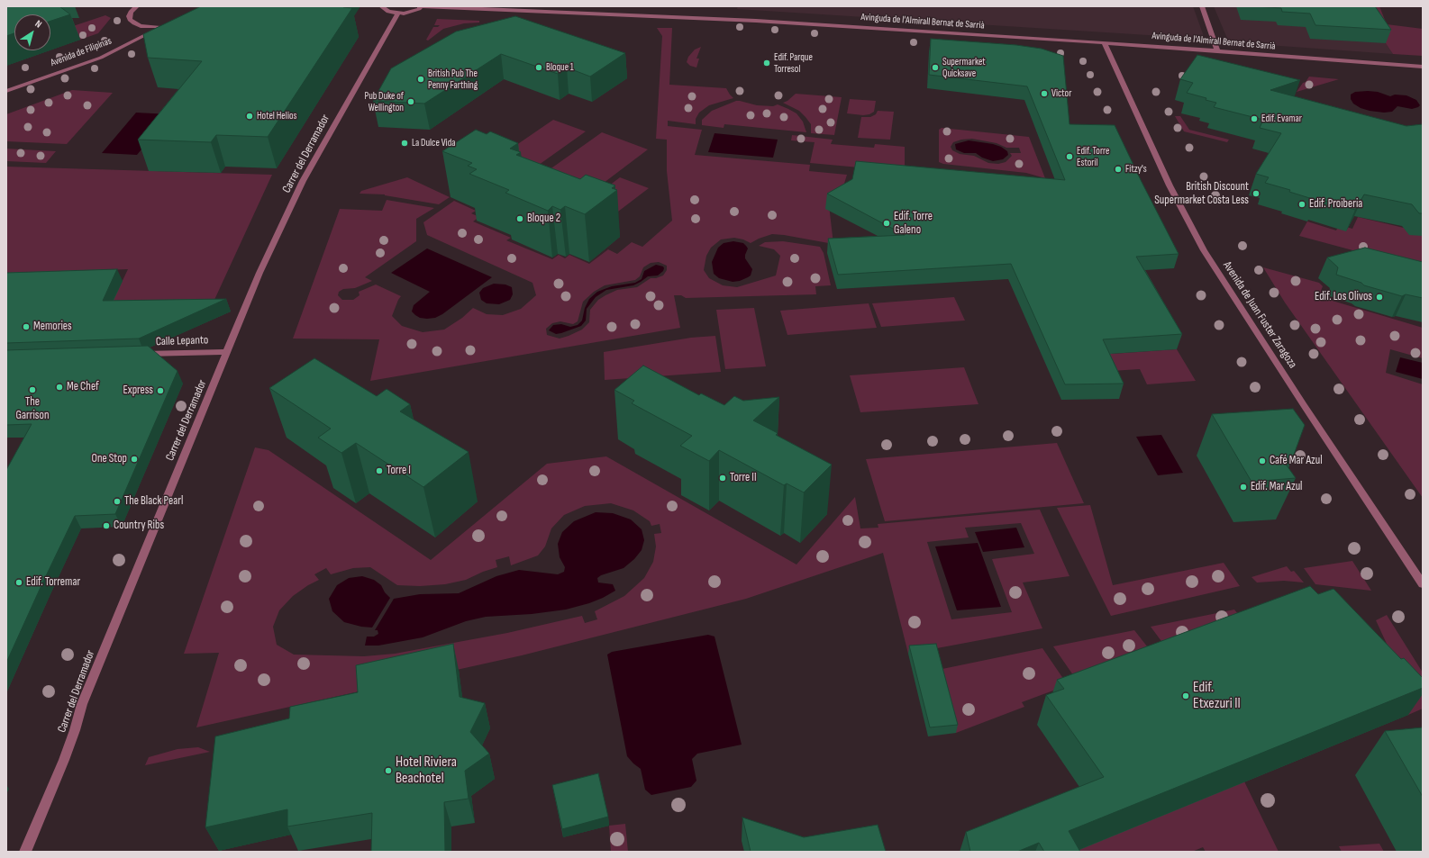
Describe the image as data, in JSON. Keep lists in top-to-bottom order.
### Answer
{
  "streets": {
    "street": [
      "Avinguda de l'Almirall Bernat de Sarrià",
      "Avenida de Filipinas",
      "Carrer del Derramador",
      "Avenida de Juan Fuster Zaragoza",
      "Calle Lepanto"
    ]
  },
  "crossings": [
    ["Avinguda de l'Almirall Bernat de Sarrià", "Avenida de Juan Fuster Zaragoza"],
    ["Carrer del Derramador", "Calle Lepanto"]
  ],
  "places": [
    "Edif. Parque Torresol",
    "Bloque 1",
    "Supermarket Quicksave",
    "British Pub The Penny Farthing",
    "Victor",
    "Pub Duke of Wellington",
    "Hotel Helios",
    "Edif. Evamar",
    "La Dulce Vida",
    "Edif. Torre Estoril",
    "Fitzy's",
    "British Discount Supermarket Costa Less",
    "Edif. Proiberia",
    "Bloque 2",
    "Edif. Torre Galeno",
    "Edif. Los Olivos",
    "Memories",
    "Me Chef",
    "The Garrison",
    "Express",
    "One Stop",
    "Café Mar Azul",
    "Torre I",
    "Torre II",
    "Edif. Mar Azul",
    "The Black Pearl",
    "Country Ribs",
    "Edif. Torremar",
    "Edif. Etxezuri II",
    "Hotel Riviera Beachotel"
  ],
  "north": "top right"
}
